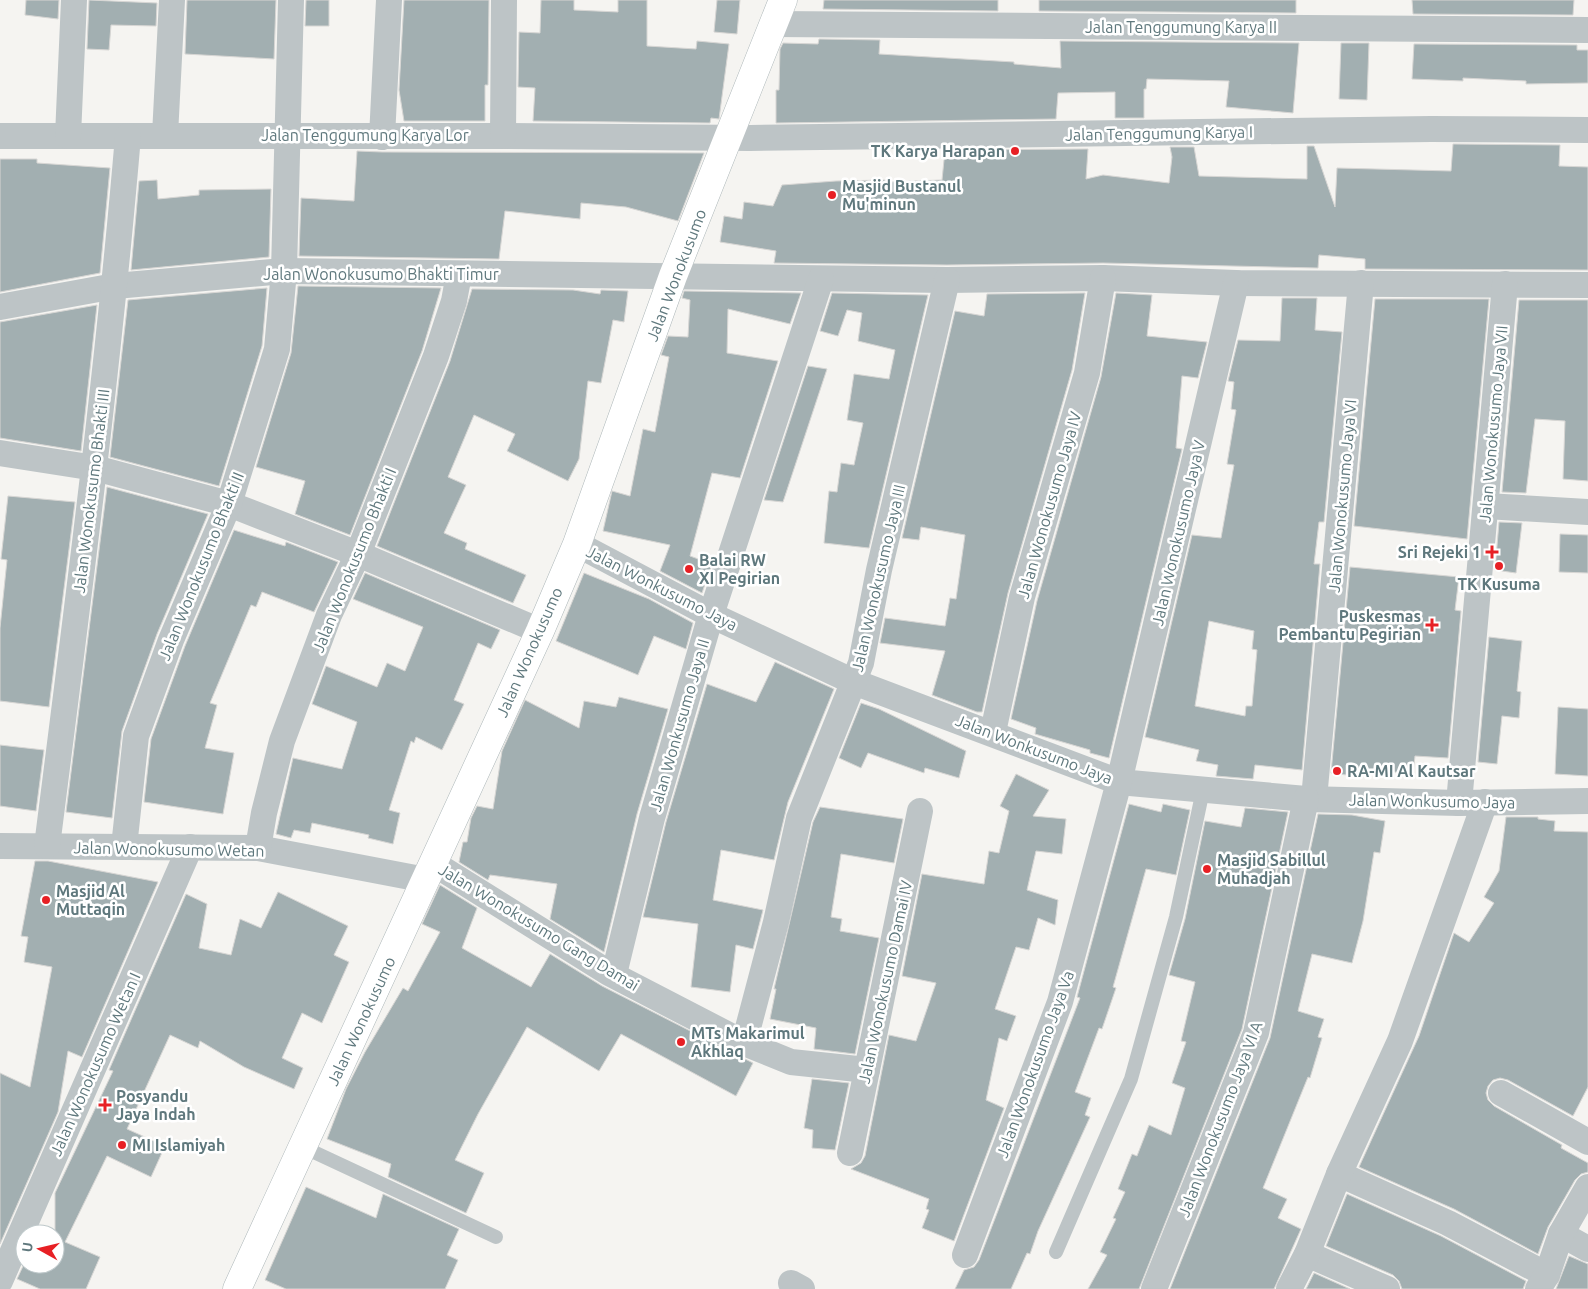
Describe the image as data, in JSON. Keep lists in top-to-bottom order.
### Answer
{
  "streets": {
    "main road": ["Jalan Wonokusumo"],
    "street": [
      "Jalan Tenggumung Karya II",
      "Jalan Tenggumung Karya I",
      "Jalan Tenggumung Karya Lor",
      "Jalan Wonokusumo Bhakti Timur",
      "Jalan Wonokusumo Jaya VII",
      "Jalan Wonokusumo Bhakti III",
      "Jalan Wonokusumo Jaya VI",
      "Jalan Wonokusumo Jaya IV",
      "Jalan Wonokusumo Jaya V",
      "Jalan Wonokusumo Bhakti I",
      "Jalan Wonokusumo Bhakti II",
      "Jalan Wonokusumo Jaya III",
      "Jalan Wonkusumo Jaya",
      "Jalan Wonkusumo Jaya II",
      "Jalan Wonokusumo Wetan",
      "Jalan Wonokusumo Gang Damai",
      "Jalan Wonokusumo Damai IV",
      "Jalan Wonokusumo Wetan I",
      "Jalan Wonokusumo Jaya Va",
      "Jalan Wonokusumo Jaya VI A"
    ]
  },
  "crossings": [
    ["Jalan Tenggumung Karya II", "Jalan Wonokusumo"],
    ["Jalan Tenggumung Karya I", "Jalan Tenggumung Karya Lor"],
    ["Jalan Tenggumung Karya I", "Jalan Wonokusumo"],
    ["Jalan Tenggumung Karya Lor", "Jalan Wonokusumo"],
    ["Jalan Tenggumung Karya Lor", "Jalan Wonokusumo Bhakti III"],
    ["Jalan Tenggumung Karya Lor", "Jalan Wonokusumo Bhakti II"],
    ["Jalan Wonokusumo Bhakti Timur", "Jalan Wonokusumo"],
    ["Jalan Wonokusumo Bhakti Timur", "Jalan Wonokusumo Jaya VII"],
    ["Jalan Wonokusumo Bhakti Timur", "Jalan Wonokusumo Bhakti III"],
    ["Jalan Wonokusumo Bhakti Timur", "Jalan Wonokusumo Jaya VI"],
    ["Jalan Wonokusumo Bhakti Timur", "Jalan Wonokusumo Jaya IV"],
    ["Jalan Wonokusumo Bhakti Timur", "Jalan Wonokusumo Jaya V"],
    ["Jalan Wonokusumo Bhakti Timur", "Jalan Wonokusumo Bhakti I"],
    ["Jalan Wonokusumo Bhakti Timur", "Jalan Wonokusumo Bhakti II"],
    ["Jalan Wonokusumo Bhakti Timur", "Jalan Wonokusumo Jaya III"],
    ["Jalan Wonokusumo Bhakti Timur", "Jalan Wonkusumo Jaya II"],
    ["Jalan Wonokusumo", "Jalan Wonkusumo Jaya"],
    ["Jalan Wonokusumo", "Jalan Wonokusumo Wetan"],
    ["Jalan Wonokusumo", "Jalan Wonokusumo Gang Damai"],
    ["Jalan Wonokusumo Jaya VII", "Jalan Wonkusumo Jaya"],
    ["Jalan Wonokusumo Bhakti III", "Jalan Wonokusumo Wetan"],
    ["Jalan Wonokusumo Jaya VI", "Jalan Wonkusumo Jaya"],
    ["Jalan Wonokusumo Jaya VI", "Jalan Wonokusumo Jaya VI A"],
    ["Jalan Wonokusumo Jaya IV", "Jalan Wonkusumo Jaya"],
    ["Jalan Wonokusumo Jaya V", "Jalan Wonkusumo Jaya"],
    ["Jalan Wonokusumo Jaya V", "Jalan Wonokusumo Jaya Va"],
    ["Jalan Wonokusumo Bhakti I", "Jalan Wonokusumo Wetan"],
    ["Jalan Wonokusumo Bhakti II", "Jalan Wonokusumo Wetan"],
    ["Jalan Wonokusumo Jaya III", "Jalan Wonkusumo Jaya"],
    ["Jalan Wonokusumo Jaya III", "Jalan Wonokusumo Gang Damai"],
    ["Jalan Wonkusumo Jaya", "Jalan Wonkusumo Jaya II"],
    ["Jalan Wonkusumo Jaya", "Jalan Wonokusumo Jaya Va"],
    ["Jalan Wonkusumo Jaya", "Jalan Wonokusumo Jaya VI A"],
    ["Jalan Wonkusumo Jaya II", "Jalan Wonokusumo Gang Damai"],
    ["Jalan Wonokusumo Wetan", "Jalan Wonokusumo Gang Damai"],
    ["Jalan Wonokusumo Wetan", "Jalan Wonokusumo Wetan I"],
    ["Jalan Wonokusumo Gang Damai", "Jalan Wonokusumo Damai IV"]
  ],
  "places": {
    "other": [
      "TK Karya Harapan",
      "Masjid Bustanul Mu'minun",
      "TK Kusuma",
      "Balai RW XI Pegirian",
      "RA-MI Al Kautsar",
      "Masjid Sabillul Muhadjah",
      "Masjid Al Muttaqin",
      "MTs Makarimul Akhlaq",
      "MI Islamiyah"
    ],
    "health": ["Sri Rejeki 1", "Puskesmas Pembantu Pegirian", "Posyandu Jaya Indah"]
  },
  "north": "left"
}
